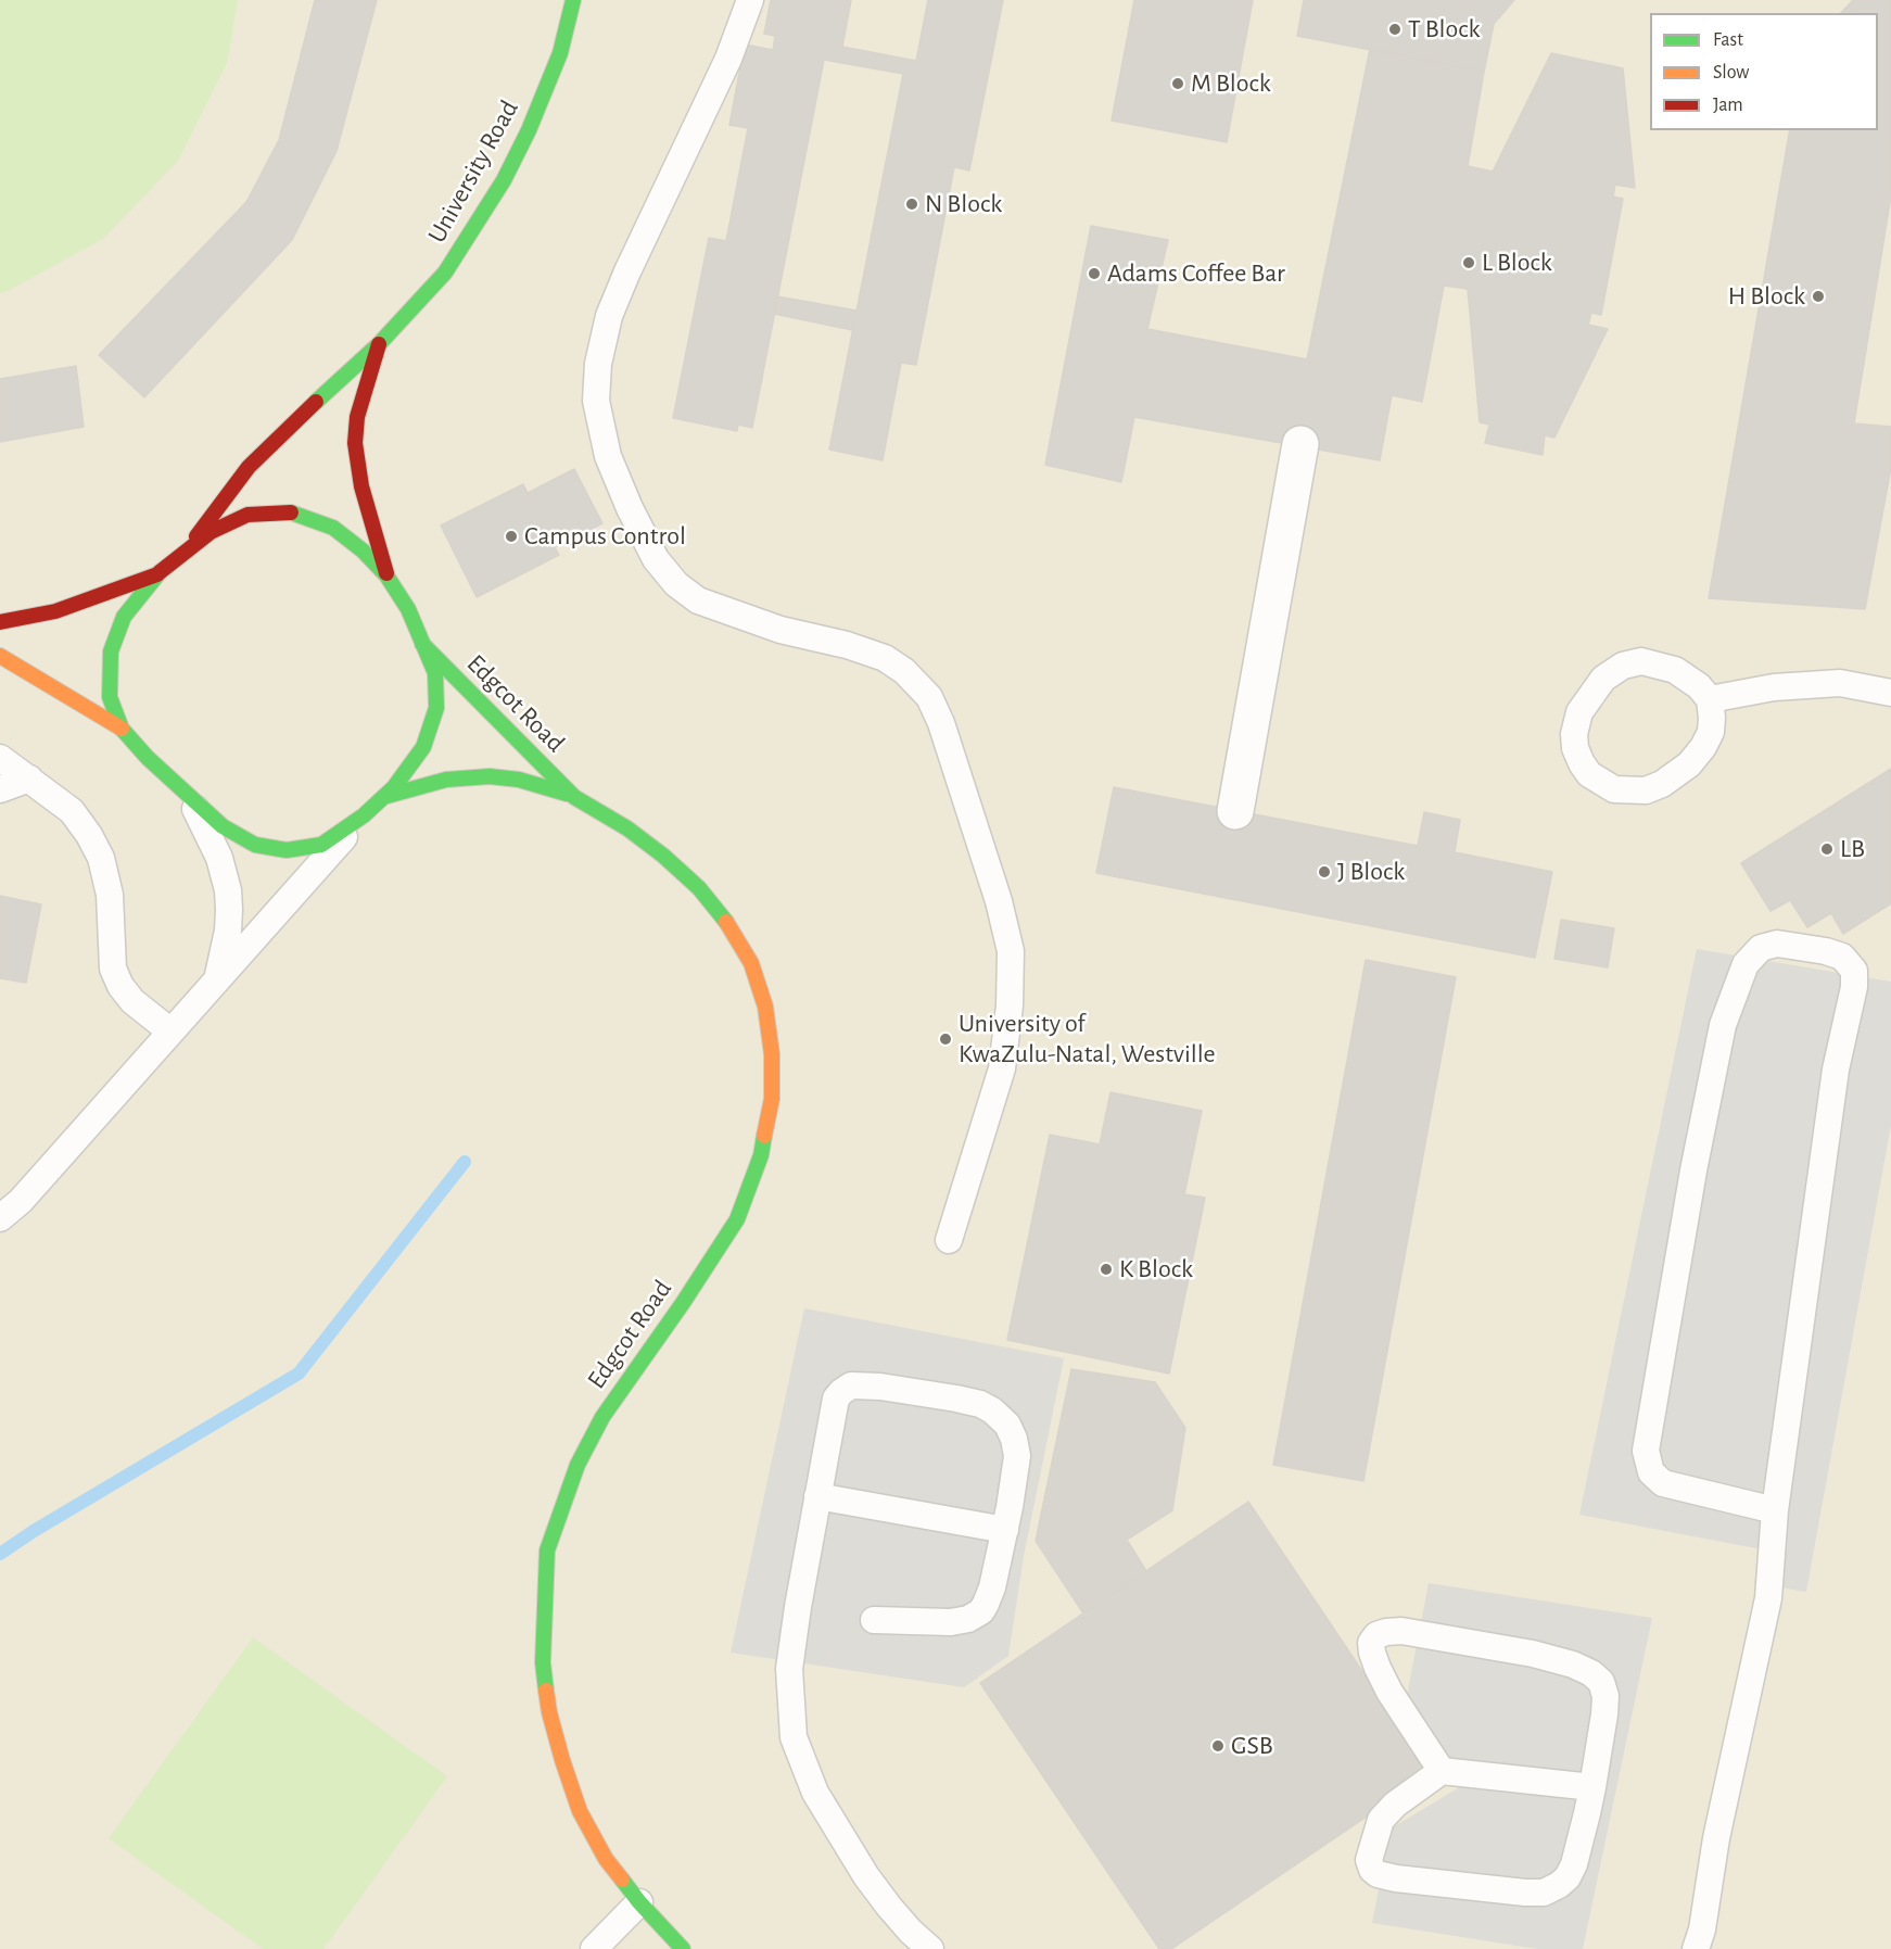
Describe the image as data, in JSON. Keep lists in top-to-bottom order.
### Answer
{
  "streets": {
    "street": ["University Road", "Edgcot Road"]
  },
  "places": [
    "T Block",
    "M Block",
    "N Block",
    "L Block",
    "Adams Coffee Bar",
    "H Block",
    "Campus Control",
    "LB",
    "J Block",
    "University of KwaZulu-Natal, Westville",
    "K Block",
    "GSB"
  ],
  "legend": ["Fast", "Slow", "Jam"]
}
